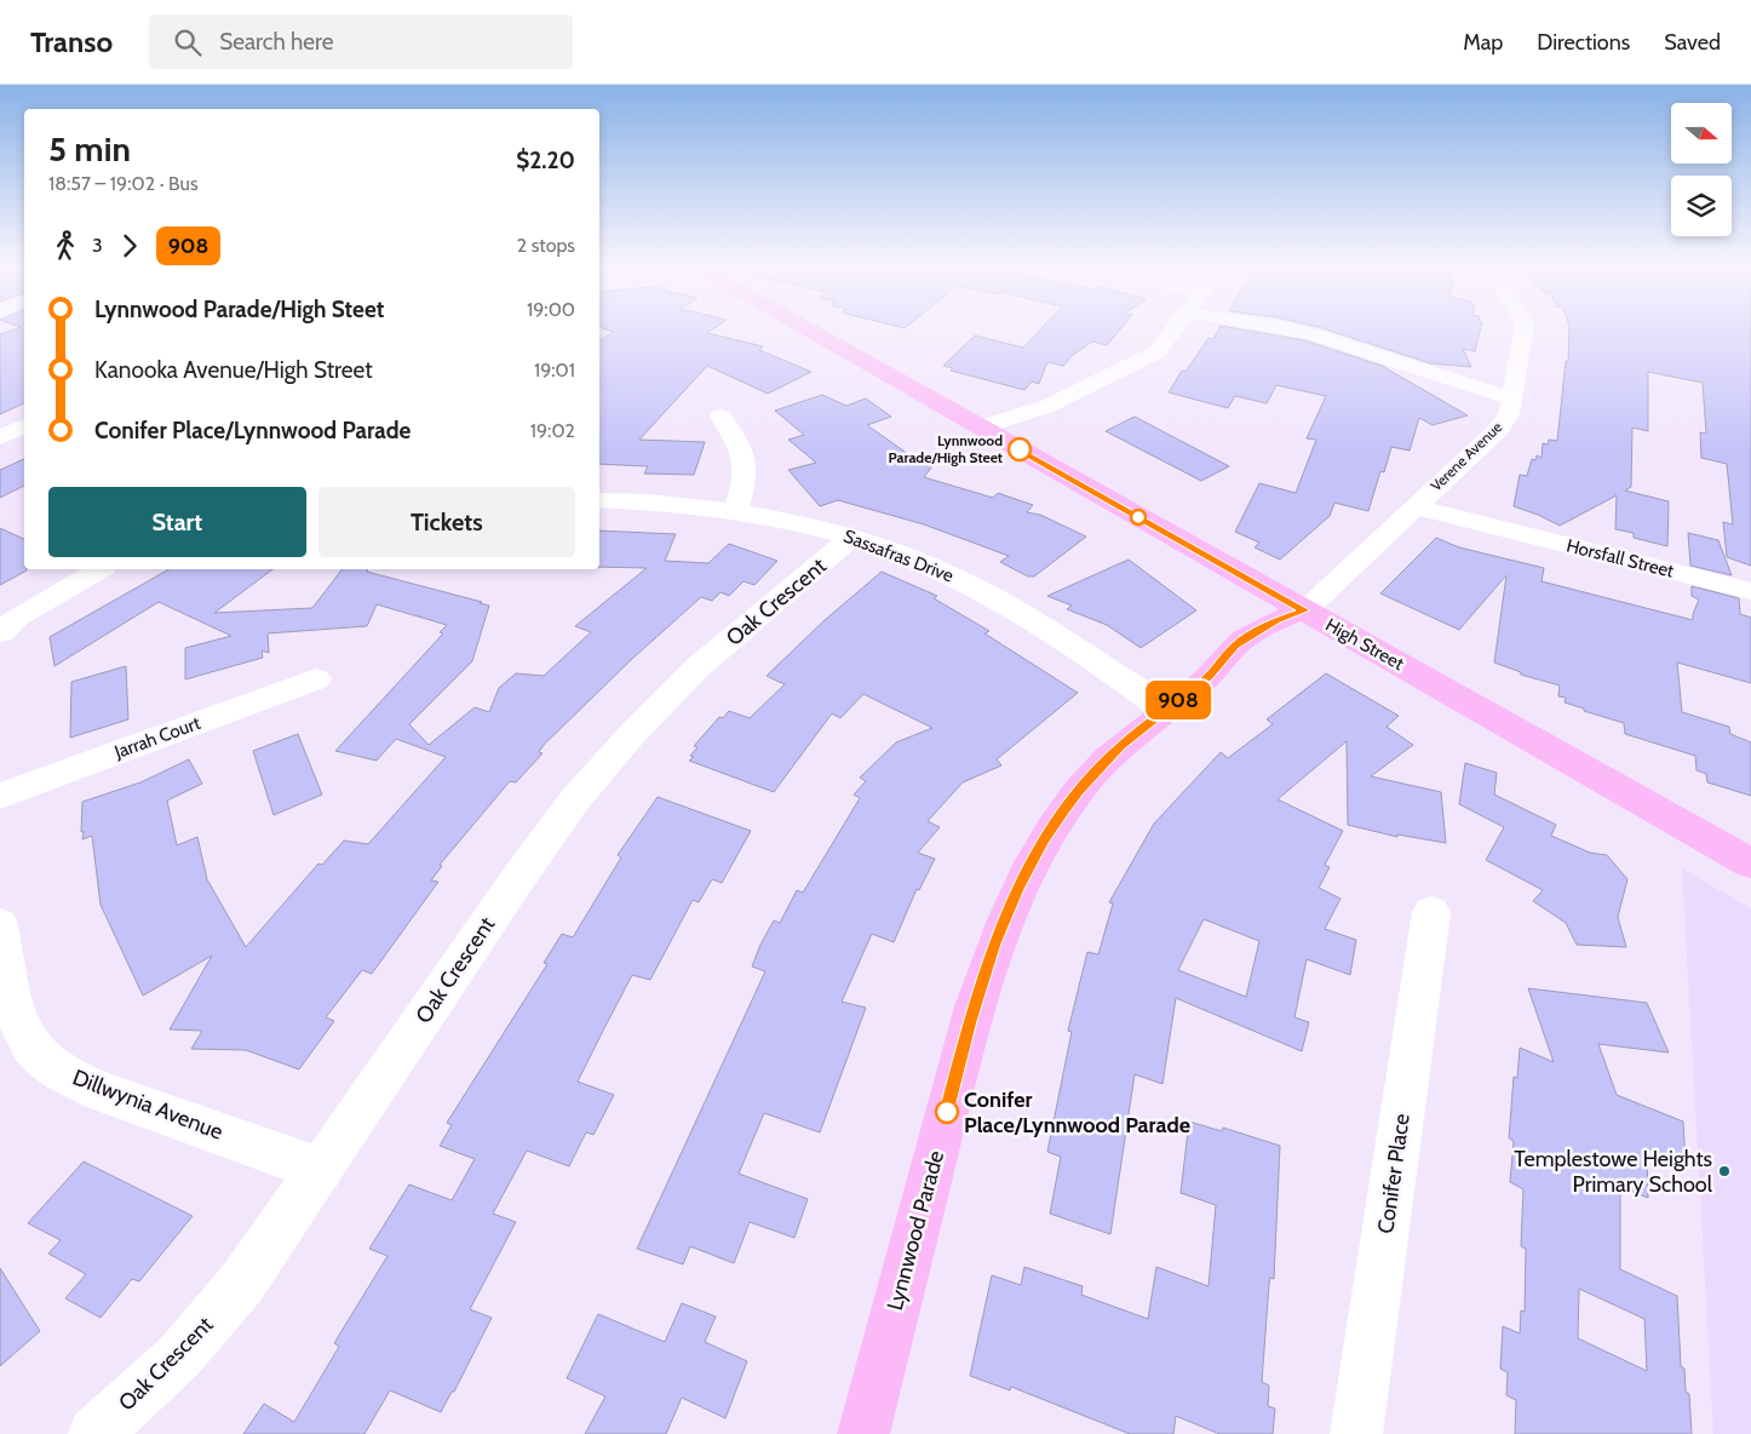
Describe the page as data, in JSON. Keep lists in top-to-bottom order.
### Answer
{
  "streets": {
    "main road": ["High Street", "Lynnwood Parade"],
    "street": [
      "Verene Avenue",
      "Sassafras Drive",
      "Horsfall Street",
      "Oak Crescent",
      "Jarrah Court",
      "Dillwynia Avenue",
      "Conifer Place"
    ]
  },
  "crossings": [
    ["Verene Avenue", "Horsfall Street"],
    ["Verene Avenue", "High Street"],
    ["Verene Avenue", "Lynnwood Parade"],
    ["Sassafras Drive", "Oak Crescent"],
    ["Sassafras Drive", "Lynnwood Parade"],
    ["Oak Crescent", "Dillwynia Avenue"],
    ["High Street", "Lynnwood Parade"]
  ],
  "places": ["Lynnwood Parade/High Steet", "Conifer Place/Lynnwood Parade", "Templestowe Heights Primary School"],
  "lines": ["bus line 908"],
  "north": "right",
  "page": {
    "header": "Transo",
    "search": "Search here",
    "nav": ["Map", "Directions", "Saved"],
    "on_map": "908",
    "heading": ["5 min", "18:57 – 19:02 · Bus", "$2.20"],
    "legs": ["3", "908", "2 stops"],
    "list": [
      {
        "name": "Lynnwood Parade/High Steet",
        "value": "19:00"
      },
      {
        "name": "Kanooka Avenue/High Street",
        "value": "19:01"
      },
      {
        "name": "Conifer Place/Lynnwood Parade",
        "value": "19:02"
      }
    ],
    "buttons": ["Start", "Tickets"]
  }
}
